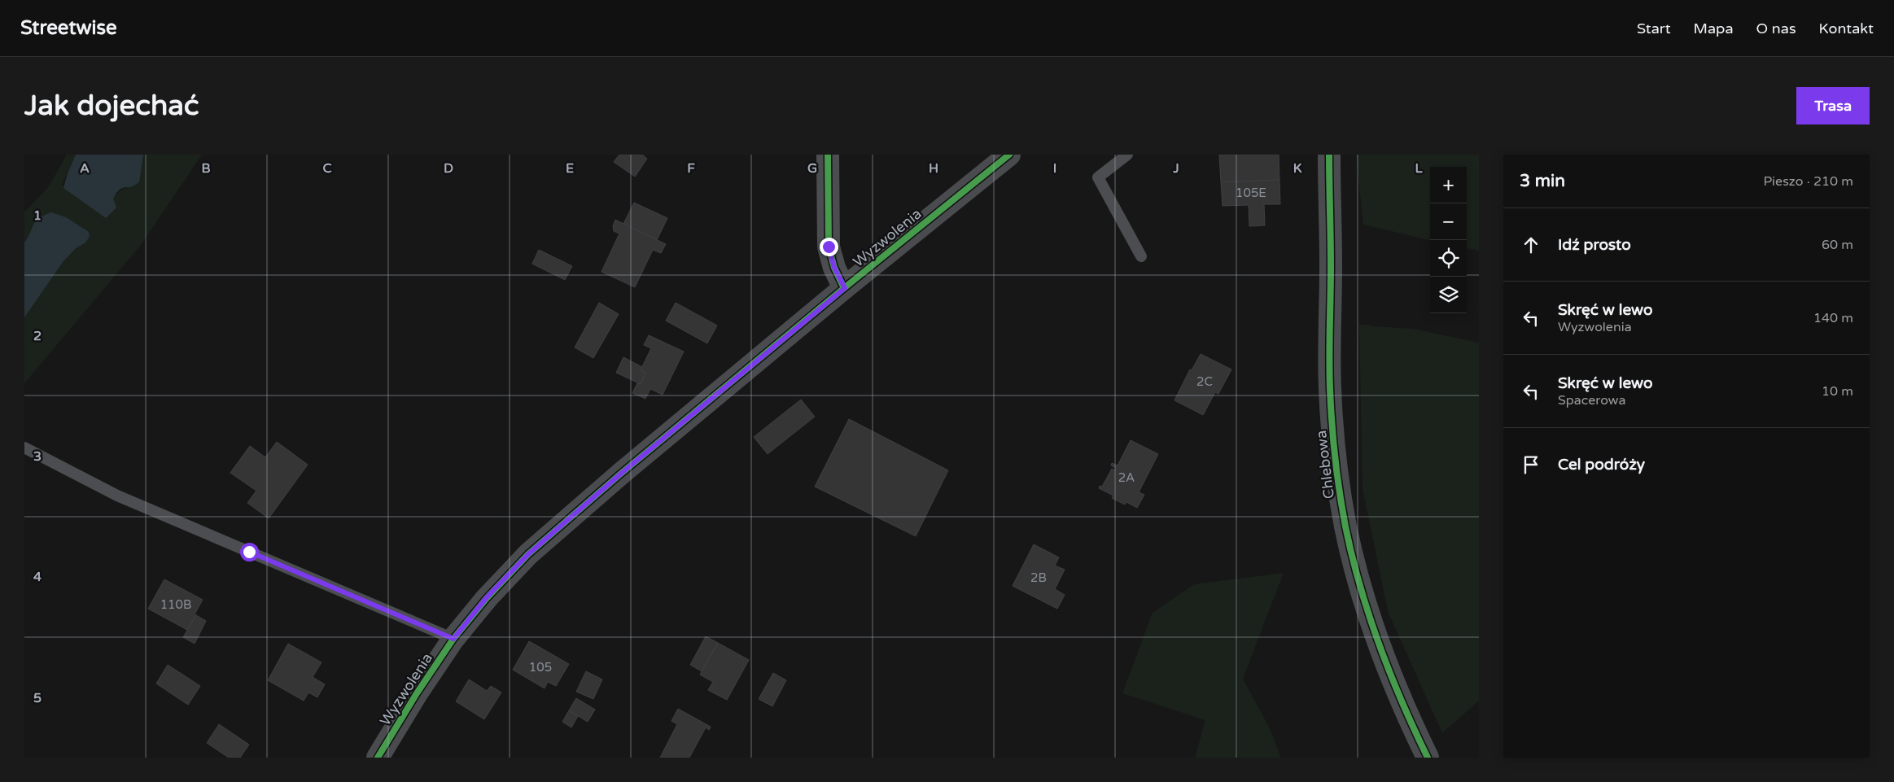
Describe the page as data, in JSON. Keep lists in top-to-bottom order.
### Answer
{
  "streets": {
    "street": ["Wyzwolenia", "Chlebowa"]
  },
  "house_numbers": [
    "105E",
    "2C",
    "2A",
    "2B",
    "110B",
    "105"
  ],
  "page": {
    "header": "Streetwise",
    "nav": [
      "Start",
      "Mapa",
      "O nas",
      "Kontakt"
    ],
    "buttons": "Trasa",
    "title": "Jak dojechać",
    "heading": ["3 min", "Pieszo · 210 m"],
    "map_buttons": ["+", "−"],
    "list": [
      ["Idź prosto", "60 m"],
      ["Skręć w lewo", "Wyzwolenia", "140 m"],
      ["Skręć w lewo", "Spacerowa", "10 m"],
      "Cel podróży"
    ]
  },
  "grid": {
    "columns": [
      "A",
      "B",
      "C",
      "D",
      "E",
      "F",
      "G",
      "H",
      "I",
      "J",
      "K",
      "L"
    ],
    "rows": [
      "1",
      "2",
      "3",
      "4",
      "5"
    ]
  }
}
